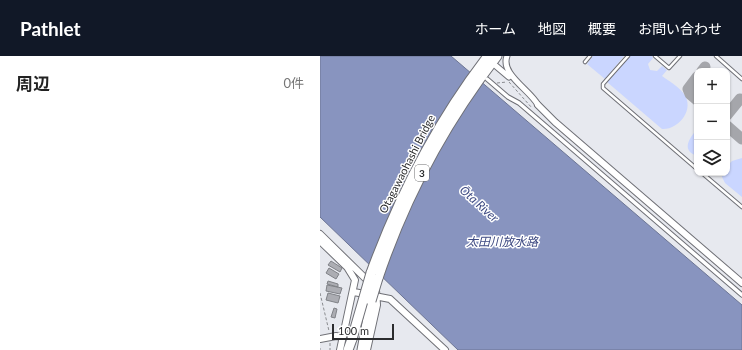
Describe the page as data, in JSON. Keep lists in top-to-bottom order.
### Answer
{
  "streets": {
    "highway": ["Otagawaohashi Bridge", "3"]
  },
  "crossings": [
    ["Otagawaohashi Bridge", "3"]
  ],
  "water": ["Ōta River", "太田川放水路"],
  "scale_bar": "100 m",
  "page": {
    "header": "Pathlet",
    "nav": [
      "ホーム",
      "地図",
      "概要",
      "お問い合わせ"
    ],
    "heading": ["周辺", "0件"],
    "map_buttons": ["+", "−"],
    "scale": "100 m"
  }
}
